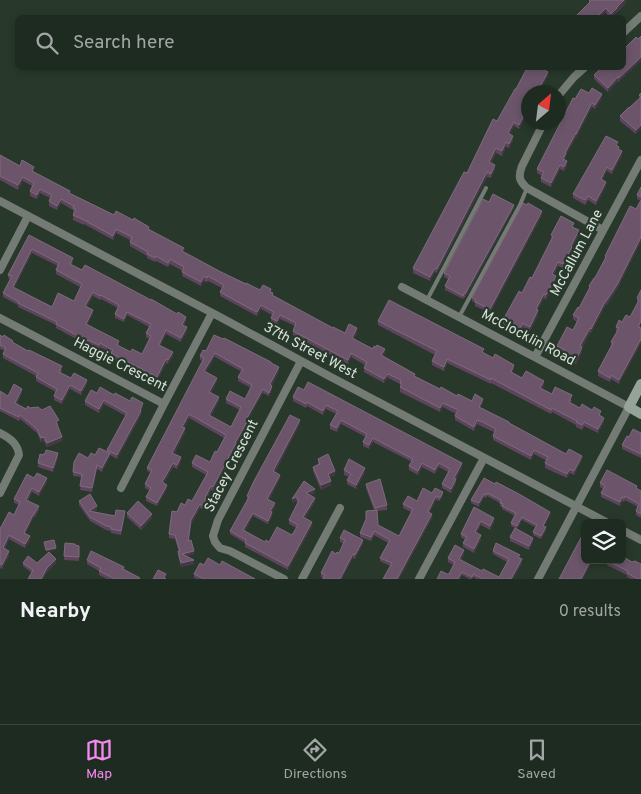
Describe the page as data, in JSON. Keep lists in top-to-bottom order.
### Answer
{
  "streets": {
    "street": [
      "McCallum Lane",
      "McClocklin Road",
      "37th Street West",
      "Haggie Crescent",
      "Stacey Crescent"
    ]
  },
  "crossings": [
    ["McCallum Lane", "McClocklin Road"],
    ["37th Street West", "Haggie Crescent"],
    ["37th Street West", "Stacey Crescent"]
  ],
  "north": "top right",
  "page": {
    "search": "Search here",
    "heading": ["Nearby", "0 results"],
    "nav": ["Map", "Directions", "Saved"]
  }
}
